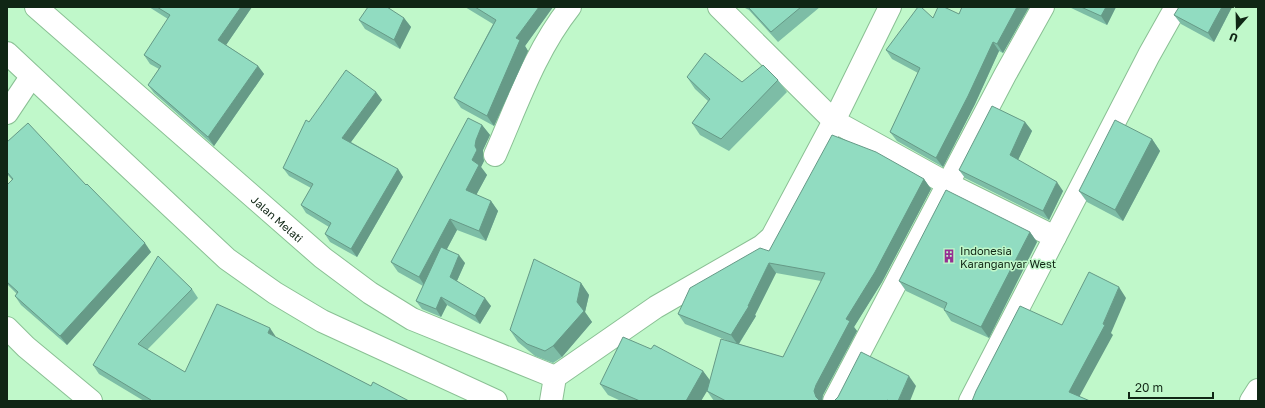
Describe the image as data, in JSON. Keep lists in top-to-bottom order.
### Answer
{
  "streets": {
    "street": ["Jalan Melati"]
  },
  "places": {
    "building": ["Indonesia Karanganyar West"]
  },
  "scale_bar": "20 m",
  "north": "bottom"
}
